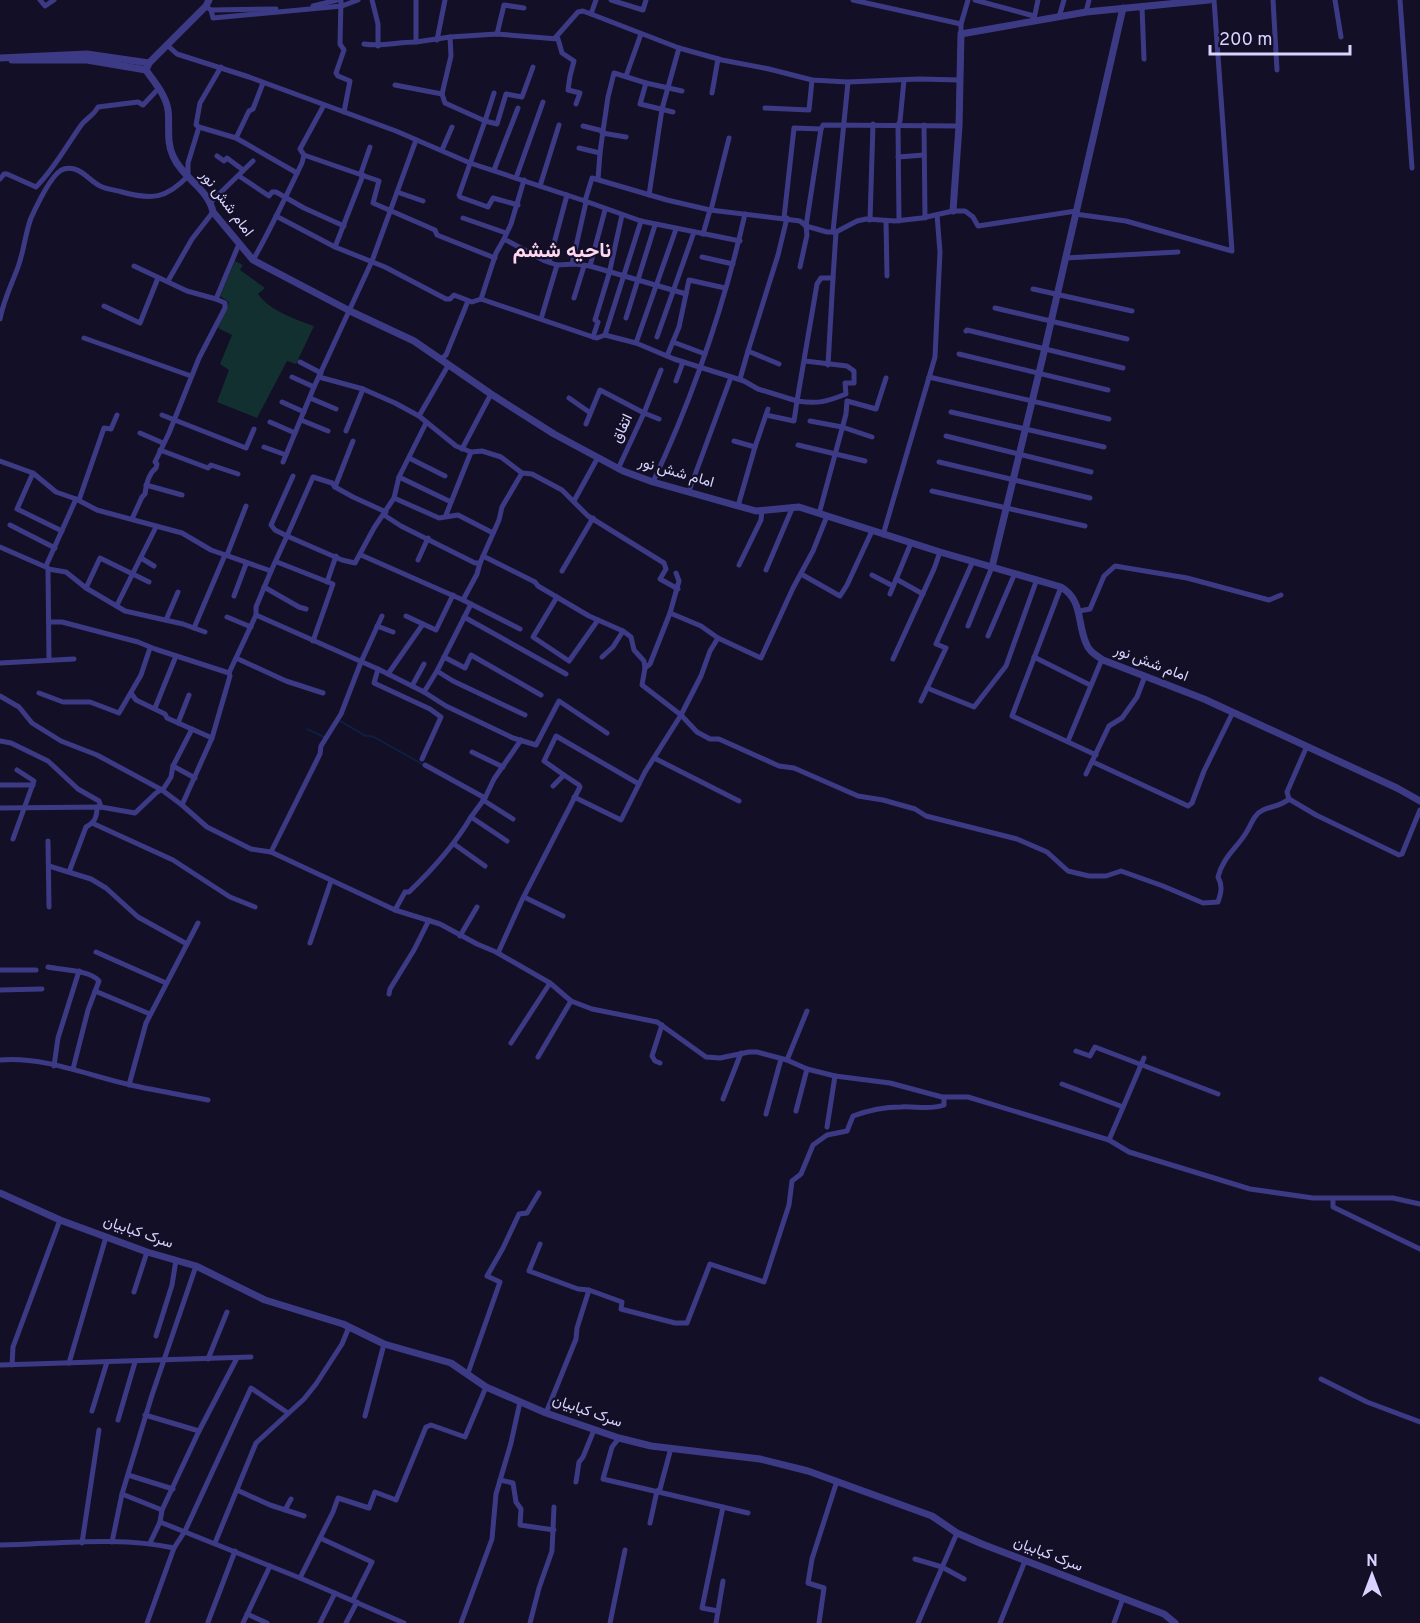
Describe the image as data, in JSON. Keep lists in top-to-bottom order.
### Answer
{
  "streets": {
    "street": ["امام شش نور", "اتفاق", "سرک کبابیان"]
  },
  "crossings": [
    ["امام شش نور", "اتفاق"]
  ],
  "districts": ["ناحیه ششم"],
  "scale_bar": "200 m",
  "north": "top"
}
